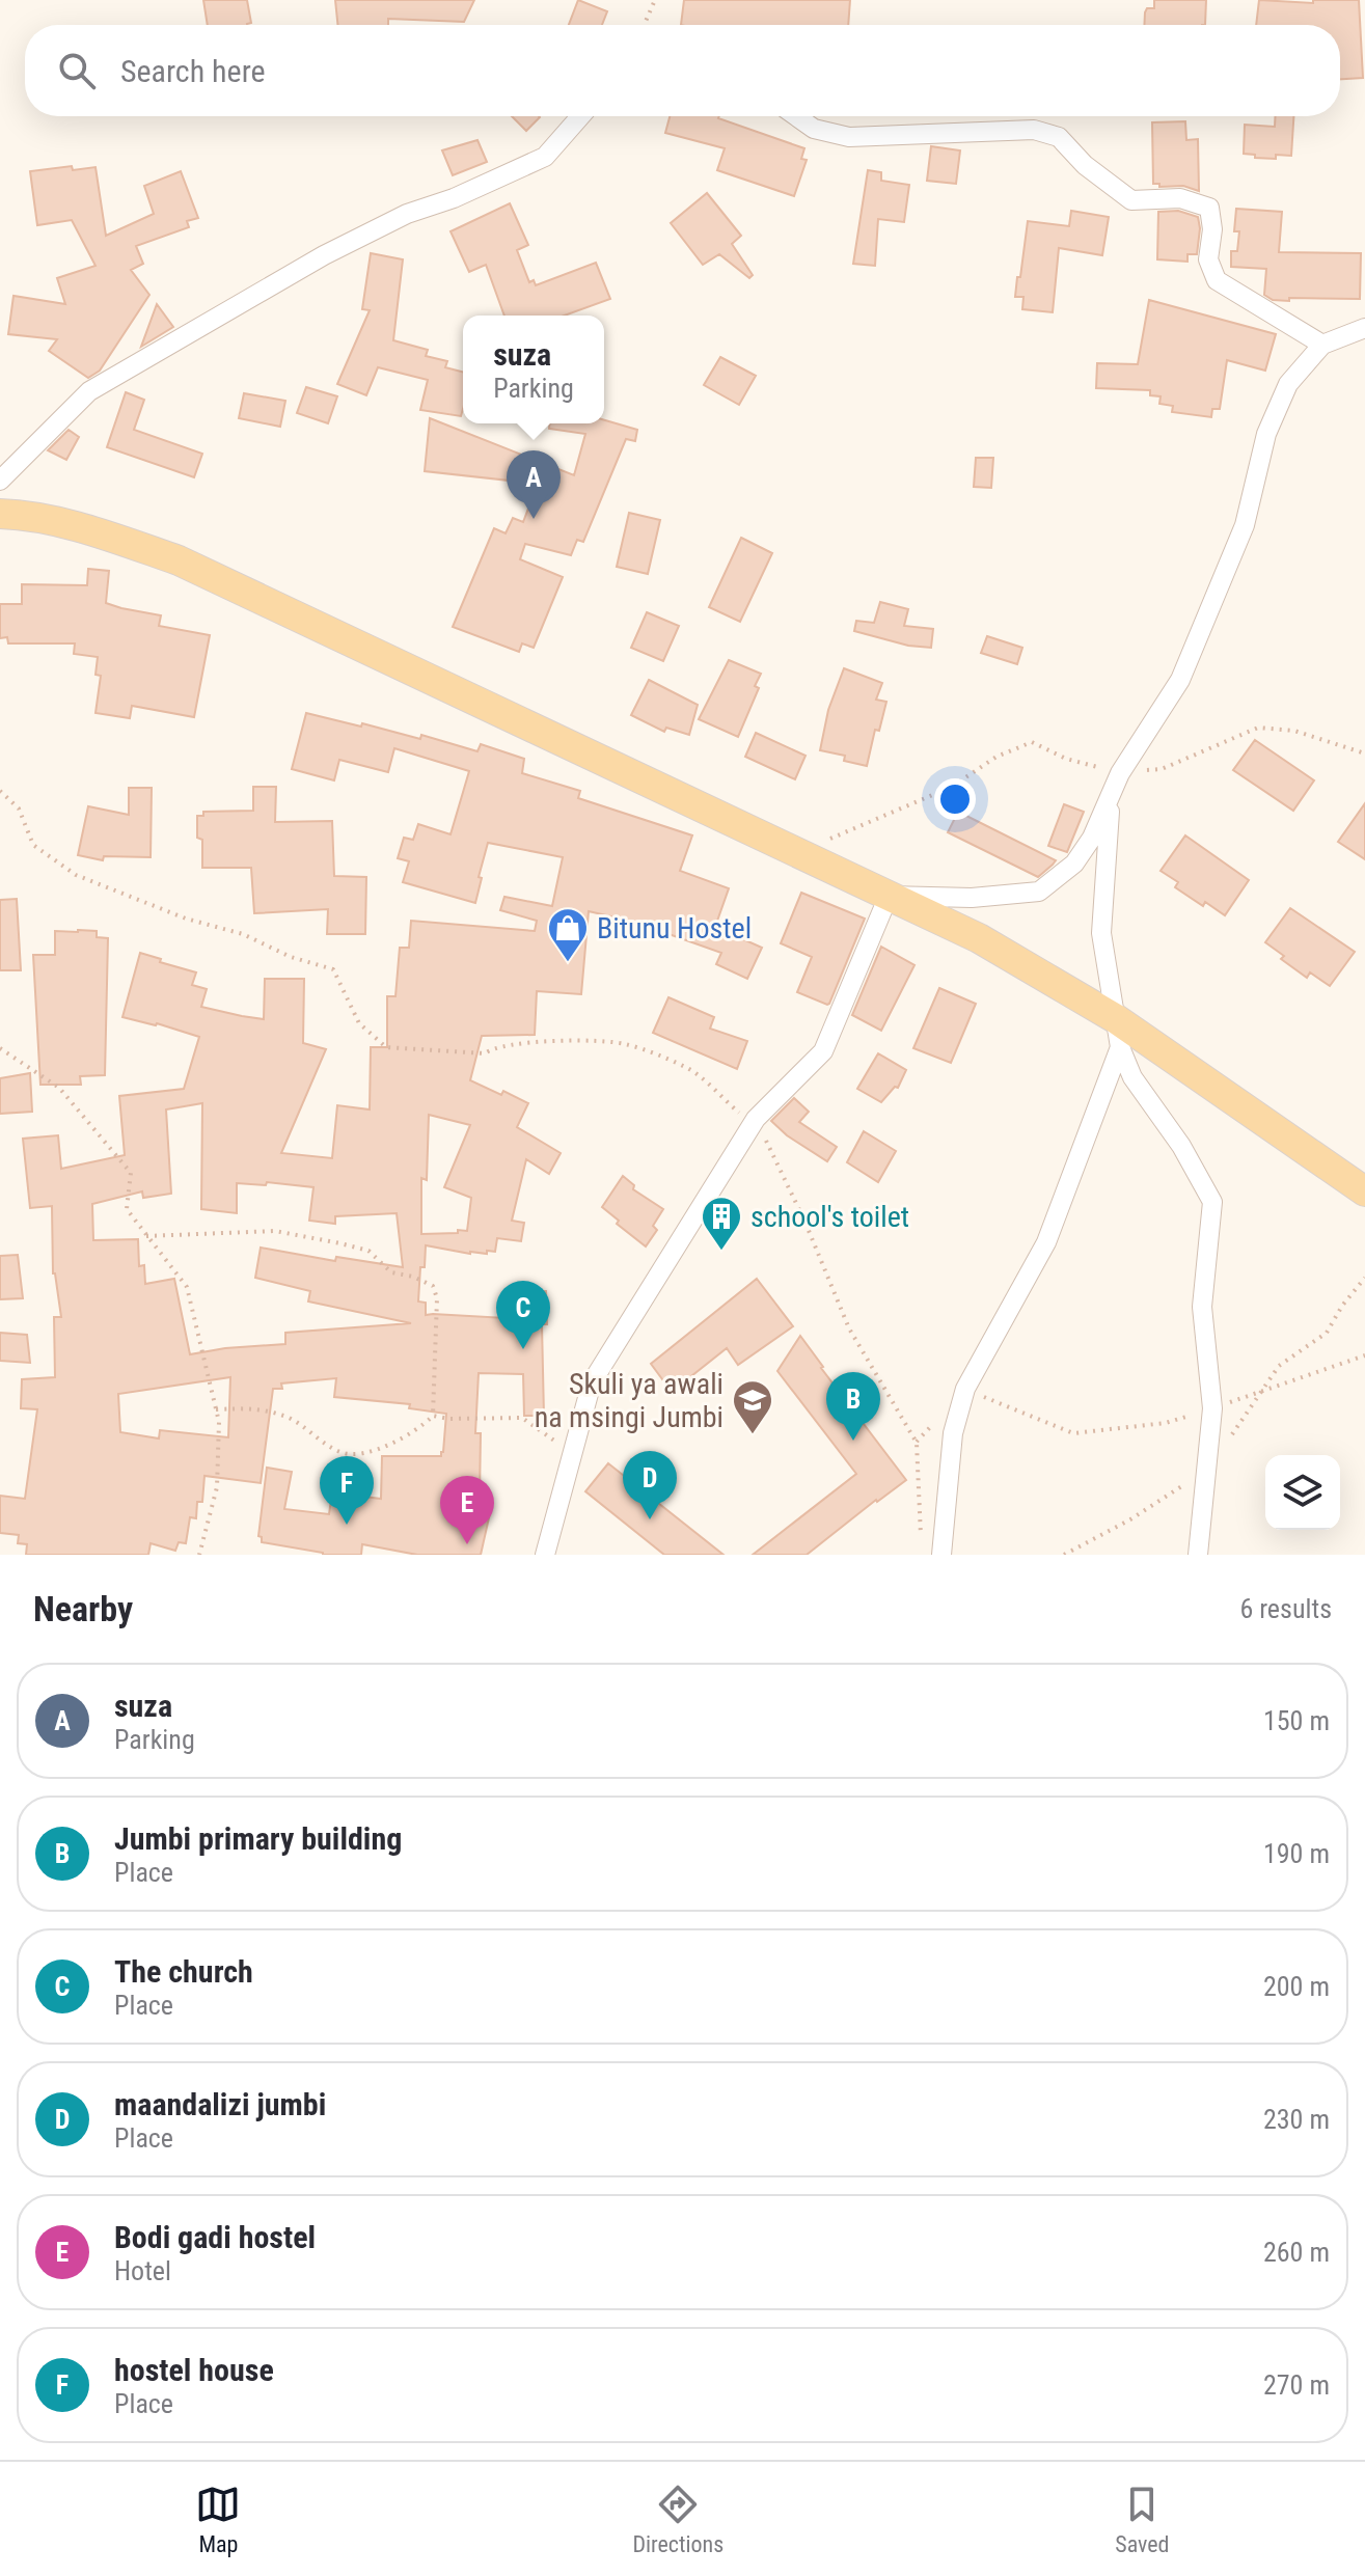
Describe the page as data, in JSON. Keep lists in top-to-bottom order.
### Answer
{
  "places": {
    "shop": ["Bitunu Hostel"],
    "building": ["school's toilet"],
    "school or university": ["Skuli ya awali na msingi Jumbi"]
  },
  "page": {
    "search": "Search here",
    "popup": ["suza", "Parking"],
    "pins": [
      "A",
      "C",
      "B",
      "D",
      "F",
      "E"
    ],
    "heading": ["Nearby", "6 results"],
    "list": [
      {
        "mark": "A",
        "name": "suza",
        "note": "Parking",
        "value": "150 m"
      },
      {
        "mark": "B",
        "name": "Jumbi primary building",
        "note": "Place",
        "value": "190 m"
      },
      {
        "mark": "C",
        "name": "The church",
        "note": "Place",
        "value": "200 m"
      },
      {
        "mark": "D",
        "name": "maandalizi jumbi",
        "note": "Place",
        "value": "230 m"
      },
      {
        "mark": "E",
        "name": "Bodi gadi hostel",
        "note": "Hotel",
        "value": "260 m"
      },
      {
        "mark": "F",
        "name": "hostel house",
        "note": "Place",
        "value": "270 m"
      }
    ],
    "nav": ["Map", "Directions", "Saved"]
  }
}
